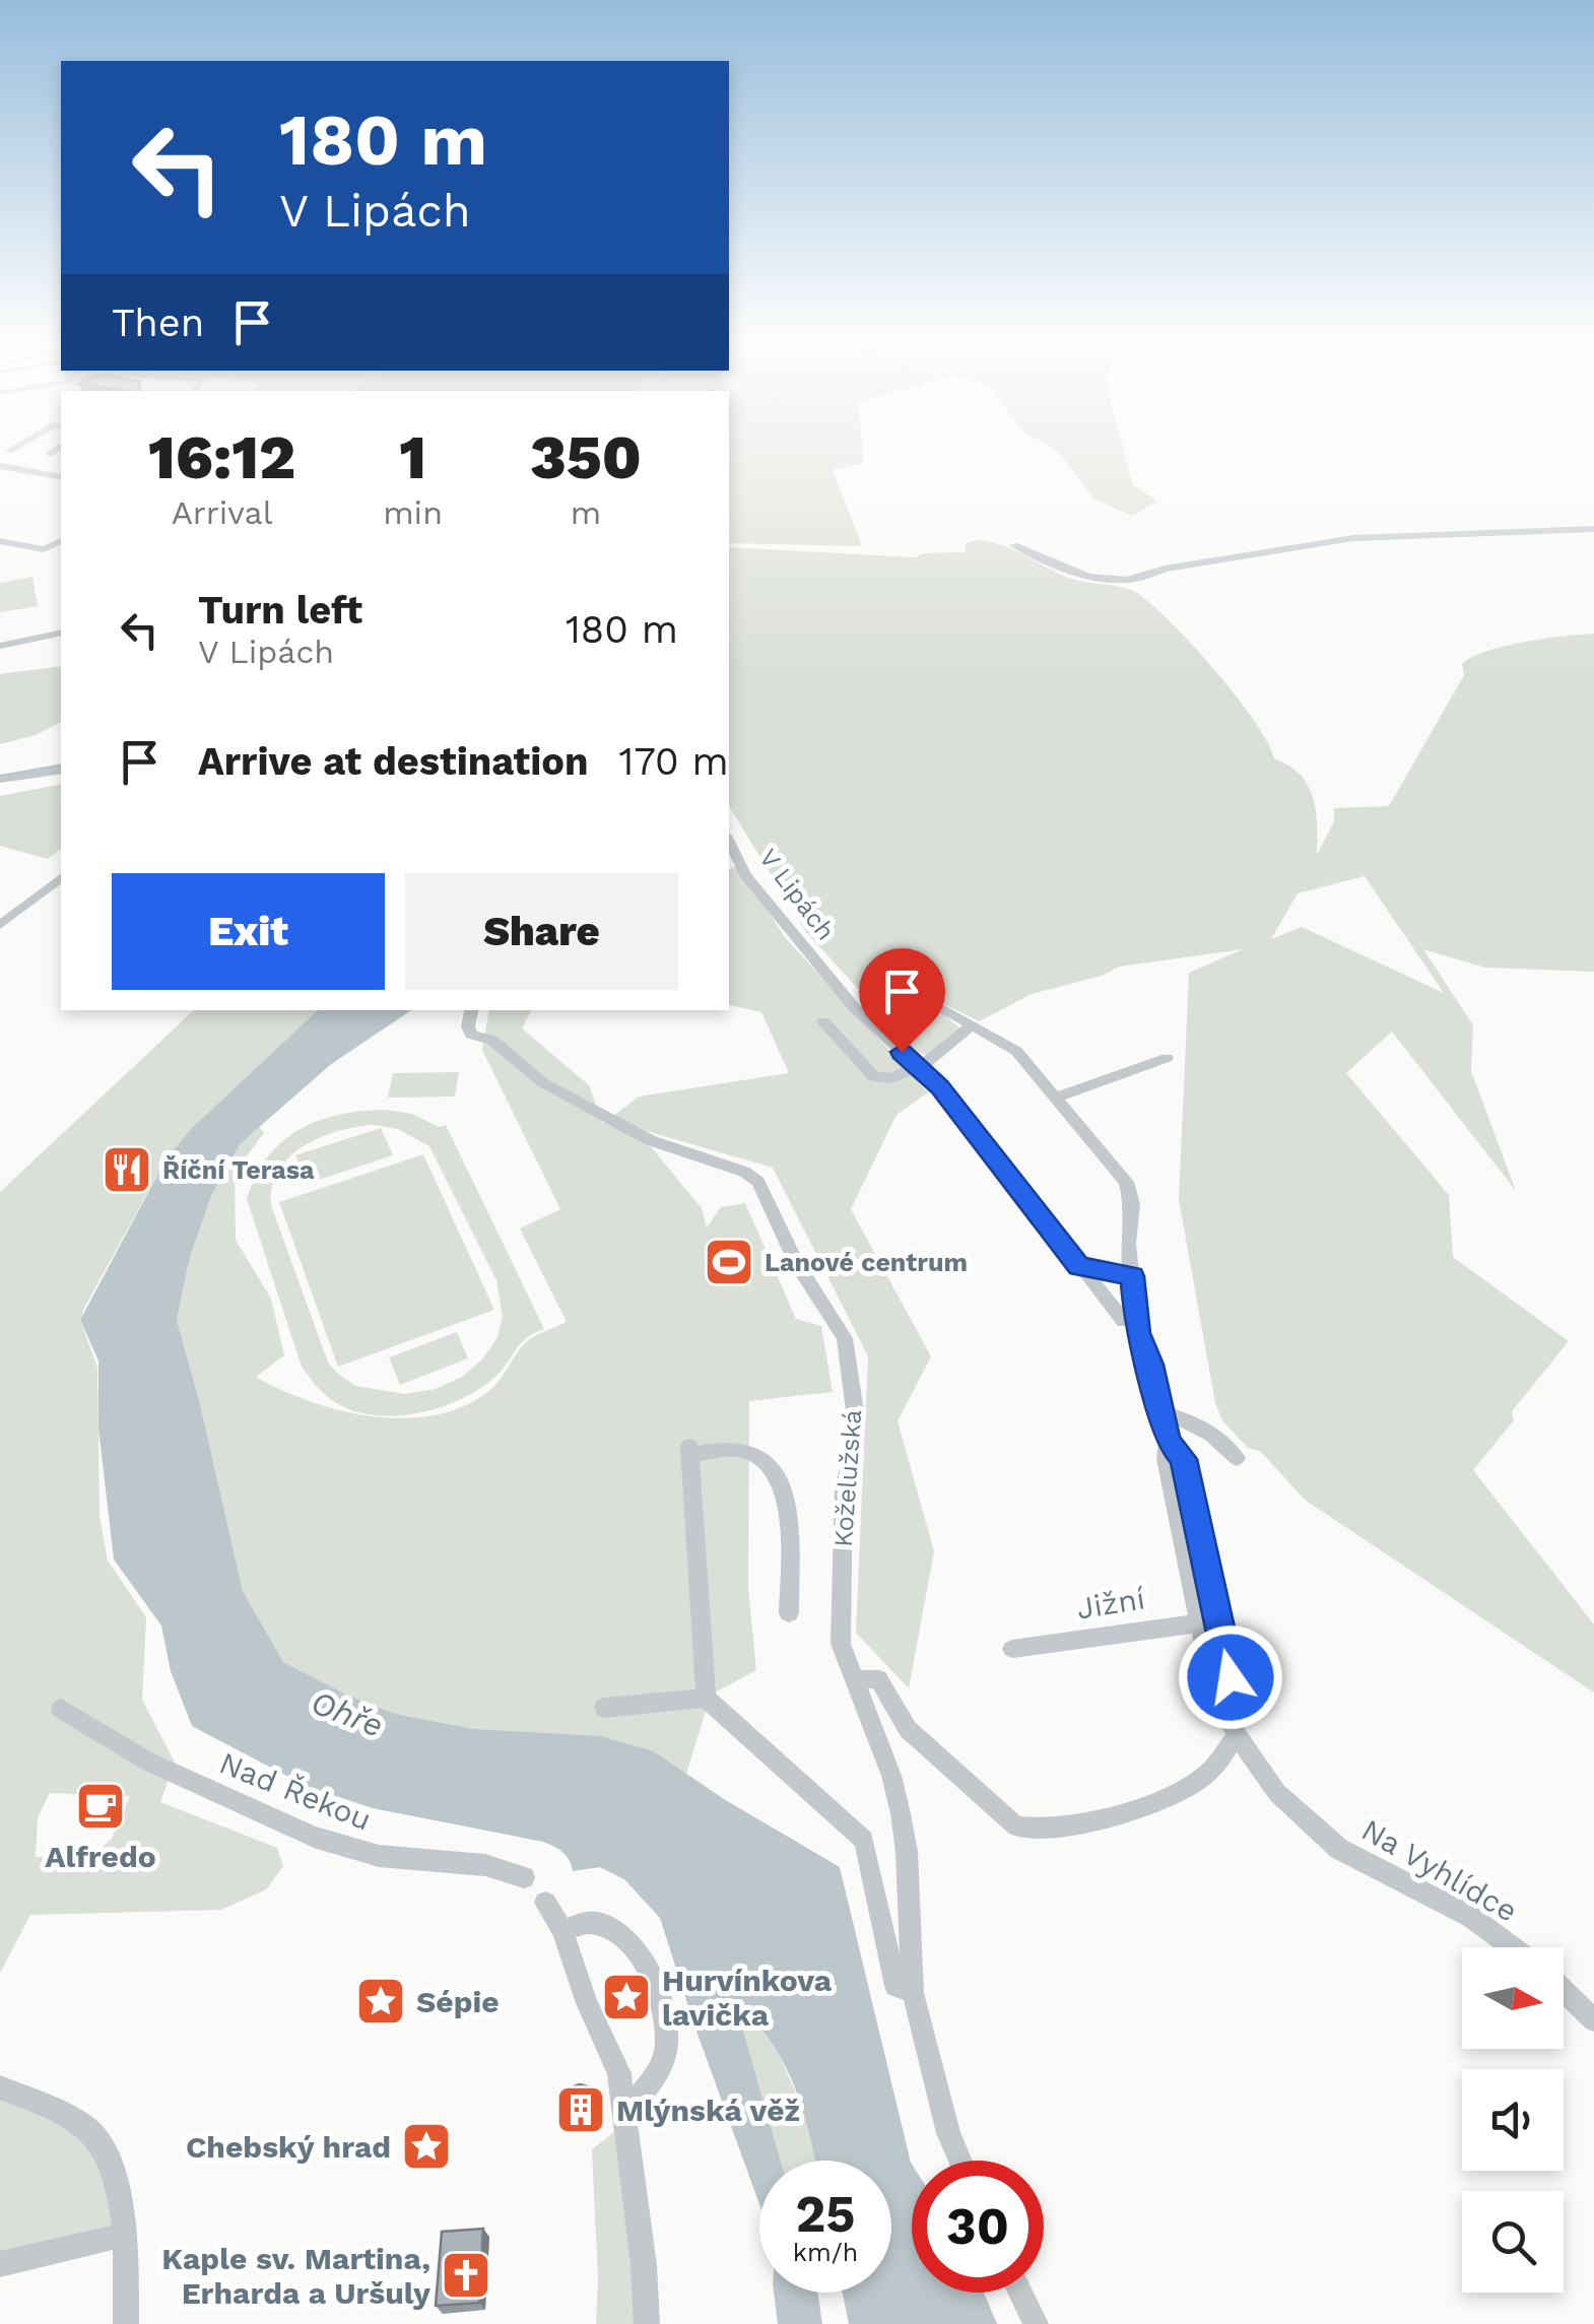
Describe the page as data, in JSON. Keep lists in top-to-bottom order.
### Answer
{
  "streets": {
    "street": [
      "V Lipách",
      "Koželužská",
      "Jižní",
      "Nad Řekou",
      "Na Vyhlídce"
    ]
  },
  "crossings": [
    ["Jižní", "Na Vyhlídce"]
  ],
  "water": ["Ohře"],
  "places": {
    "restaurant": ["Říční Terasa"],
    "sports": ["Lanové centrum"],
    "cafe": ["Alfredo"],
    "place": ["Hurvínkova lavička", "Sépie", "Chebský hrad"],
    "building": ["Mlýnská věž"],
    "church": ["Kaple sv. Martina, Erharda a Uršuly"]
  },
  "north": "right",
  "page": {
    "turn": ["180 m", "V Lipách"],
    "then": "Then",
    "eta": [
      "16:12",
      "Arrival",
      "1",
      "min",
      "350",
      "m"
    ],
    "list": [
      {
        "name": "Turn left",
        "note": "V Lipách",
        "value": "180 m"
      },
      {
        "name": "Arrive at destination",
        "value": "170 m"
      }
    ],
    "buttons": ["Exit", "Share"],
    "speed": "25 km/h",
    "limit": "30"
  }
}
